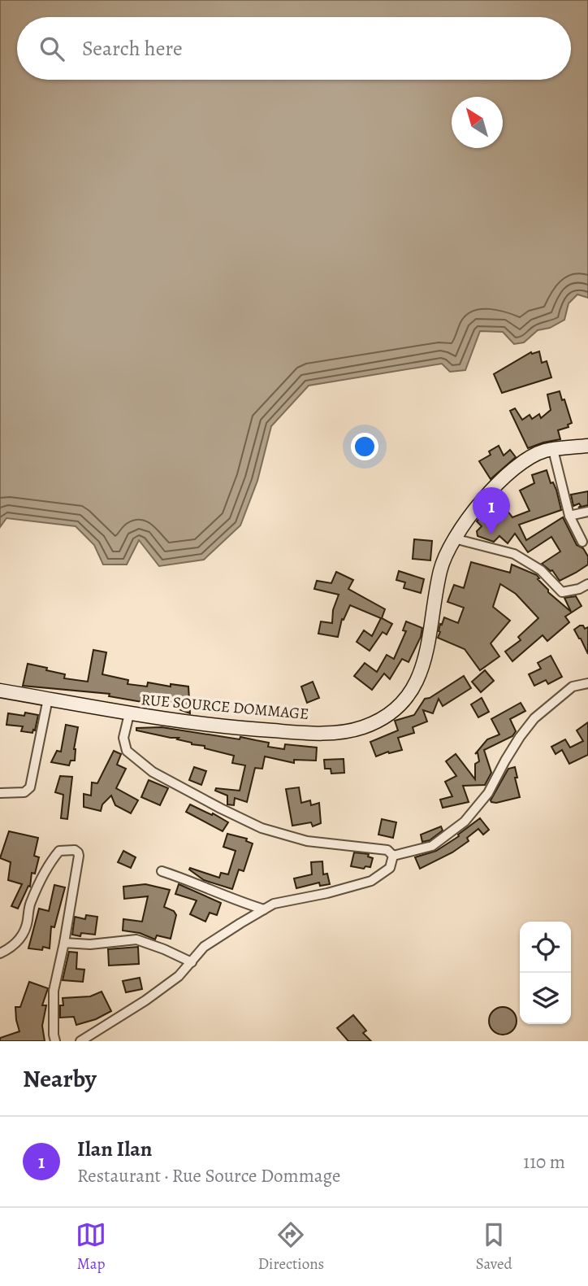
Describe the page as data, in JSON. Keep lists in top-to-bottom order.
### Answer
{
  "streets": {
    "main road": ["RUE SOURCE DOMMAGE"]
  },
  "north": "top left",
  "page": {
    "search": "Search here",
    "pins": "1",
    "heading": "Nearby",
    "list": [
      {
        "mark": "1",
        "name": "Ilan Ilan",
        "note": "Restaurant · Rue Source Dommage",
        "value": "110 m"
      }
    ],
    "nav": ["Map", "Directions", "Saved"]
  }
}
